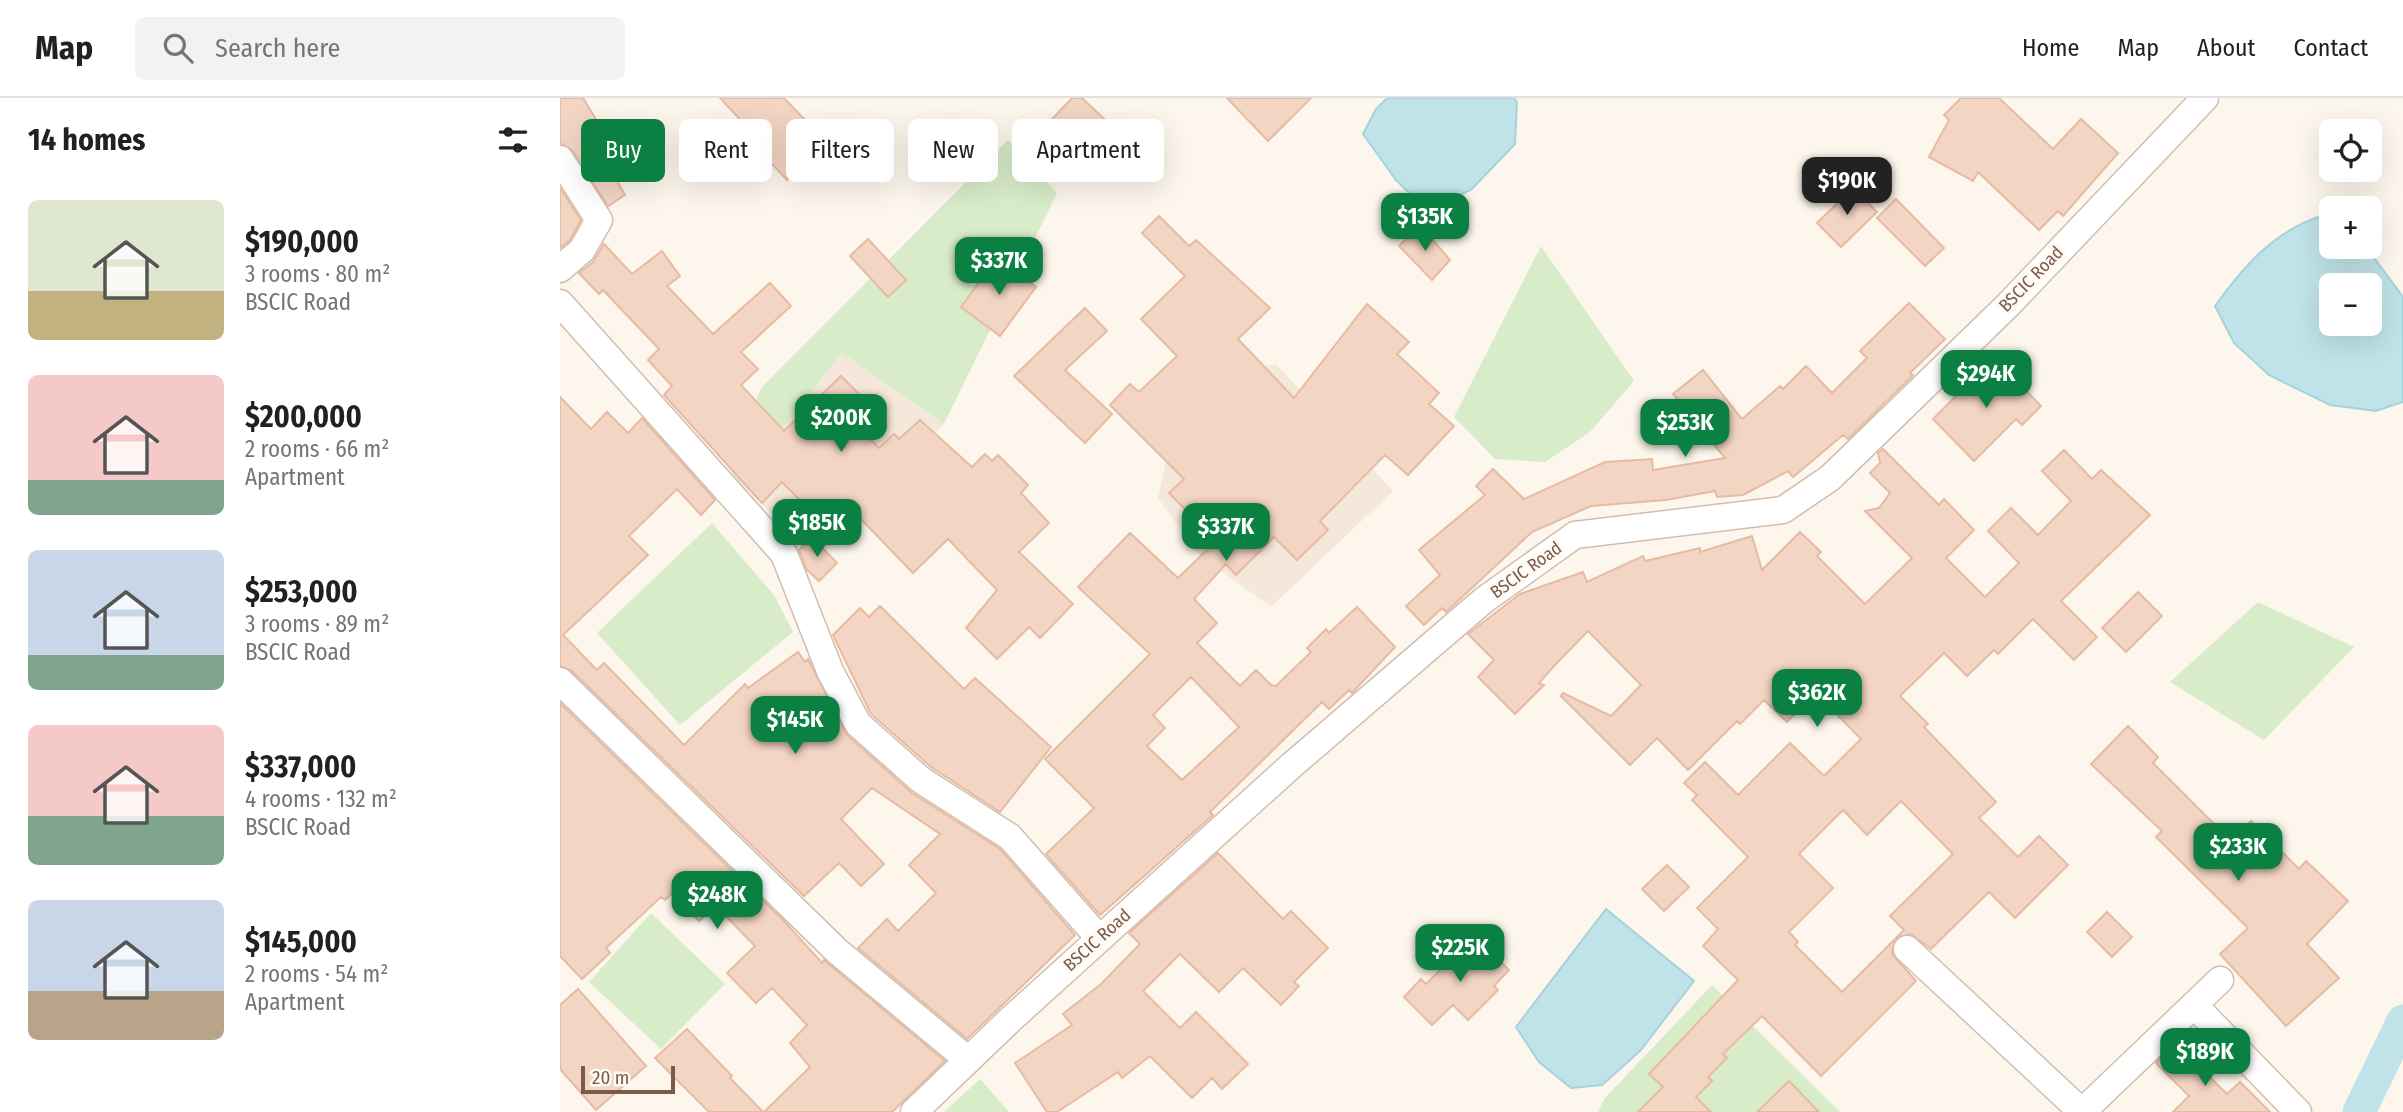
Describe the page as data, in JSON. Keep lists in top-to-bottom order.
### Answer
{
  "streets": {
    "street": ["BSCIC Road"]
  },
  "scale_bar": "20 m",
  "page": {
    "header": "Map",
    "search": "Search here",
    "nav": [
      "Home",
      "Map",
      "About",
      "Contact"
    ],
    "heading": "14 homes",
    "map_buttons": ["+", "−"],
    "chip": [
      "Buy",
      "Rent",
      "Filters",
      "New",
      "Apartment"
    ],
    "price": [
      "$190K",
      "$135K",
      "$337K",
      "$294K",
      "$200K",
      "$253K",
      "$185K",
      "$337K",
      "$362K",
      "$145K",
      "$233K",
      "$248K",
      "$225K",
      "$189K"
    ],
    "list": [
      {
        "name": "$190,000",
        "note": "3 rooms · 80 m² · BSCIC Road"
      },
      {
        "name": "$200,000",
        "note": "2 rooms · 66 m² · Apartment"
      },
      {
        "name": "$253,000",
        "note": "3 rooms · 89 m² · BSCIC Road"
      },
      {
        "name": "$337,000",
        "note": "4 rooms · 132 m² · BSCIC Road"
      },
      {
        "name": "$145,000",
        "note": "2 rooms · 54 m² · Apartment"
      }
    ],
    "scale": "20 m"
  }
}
